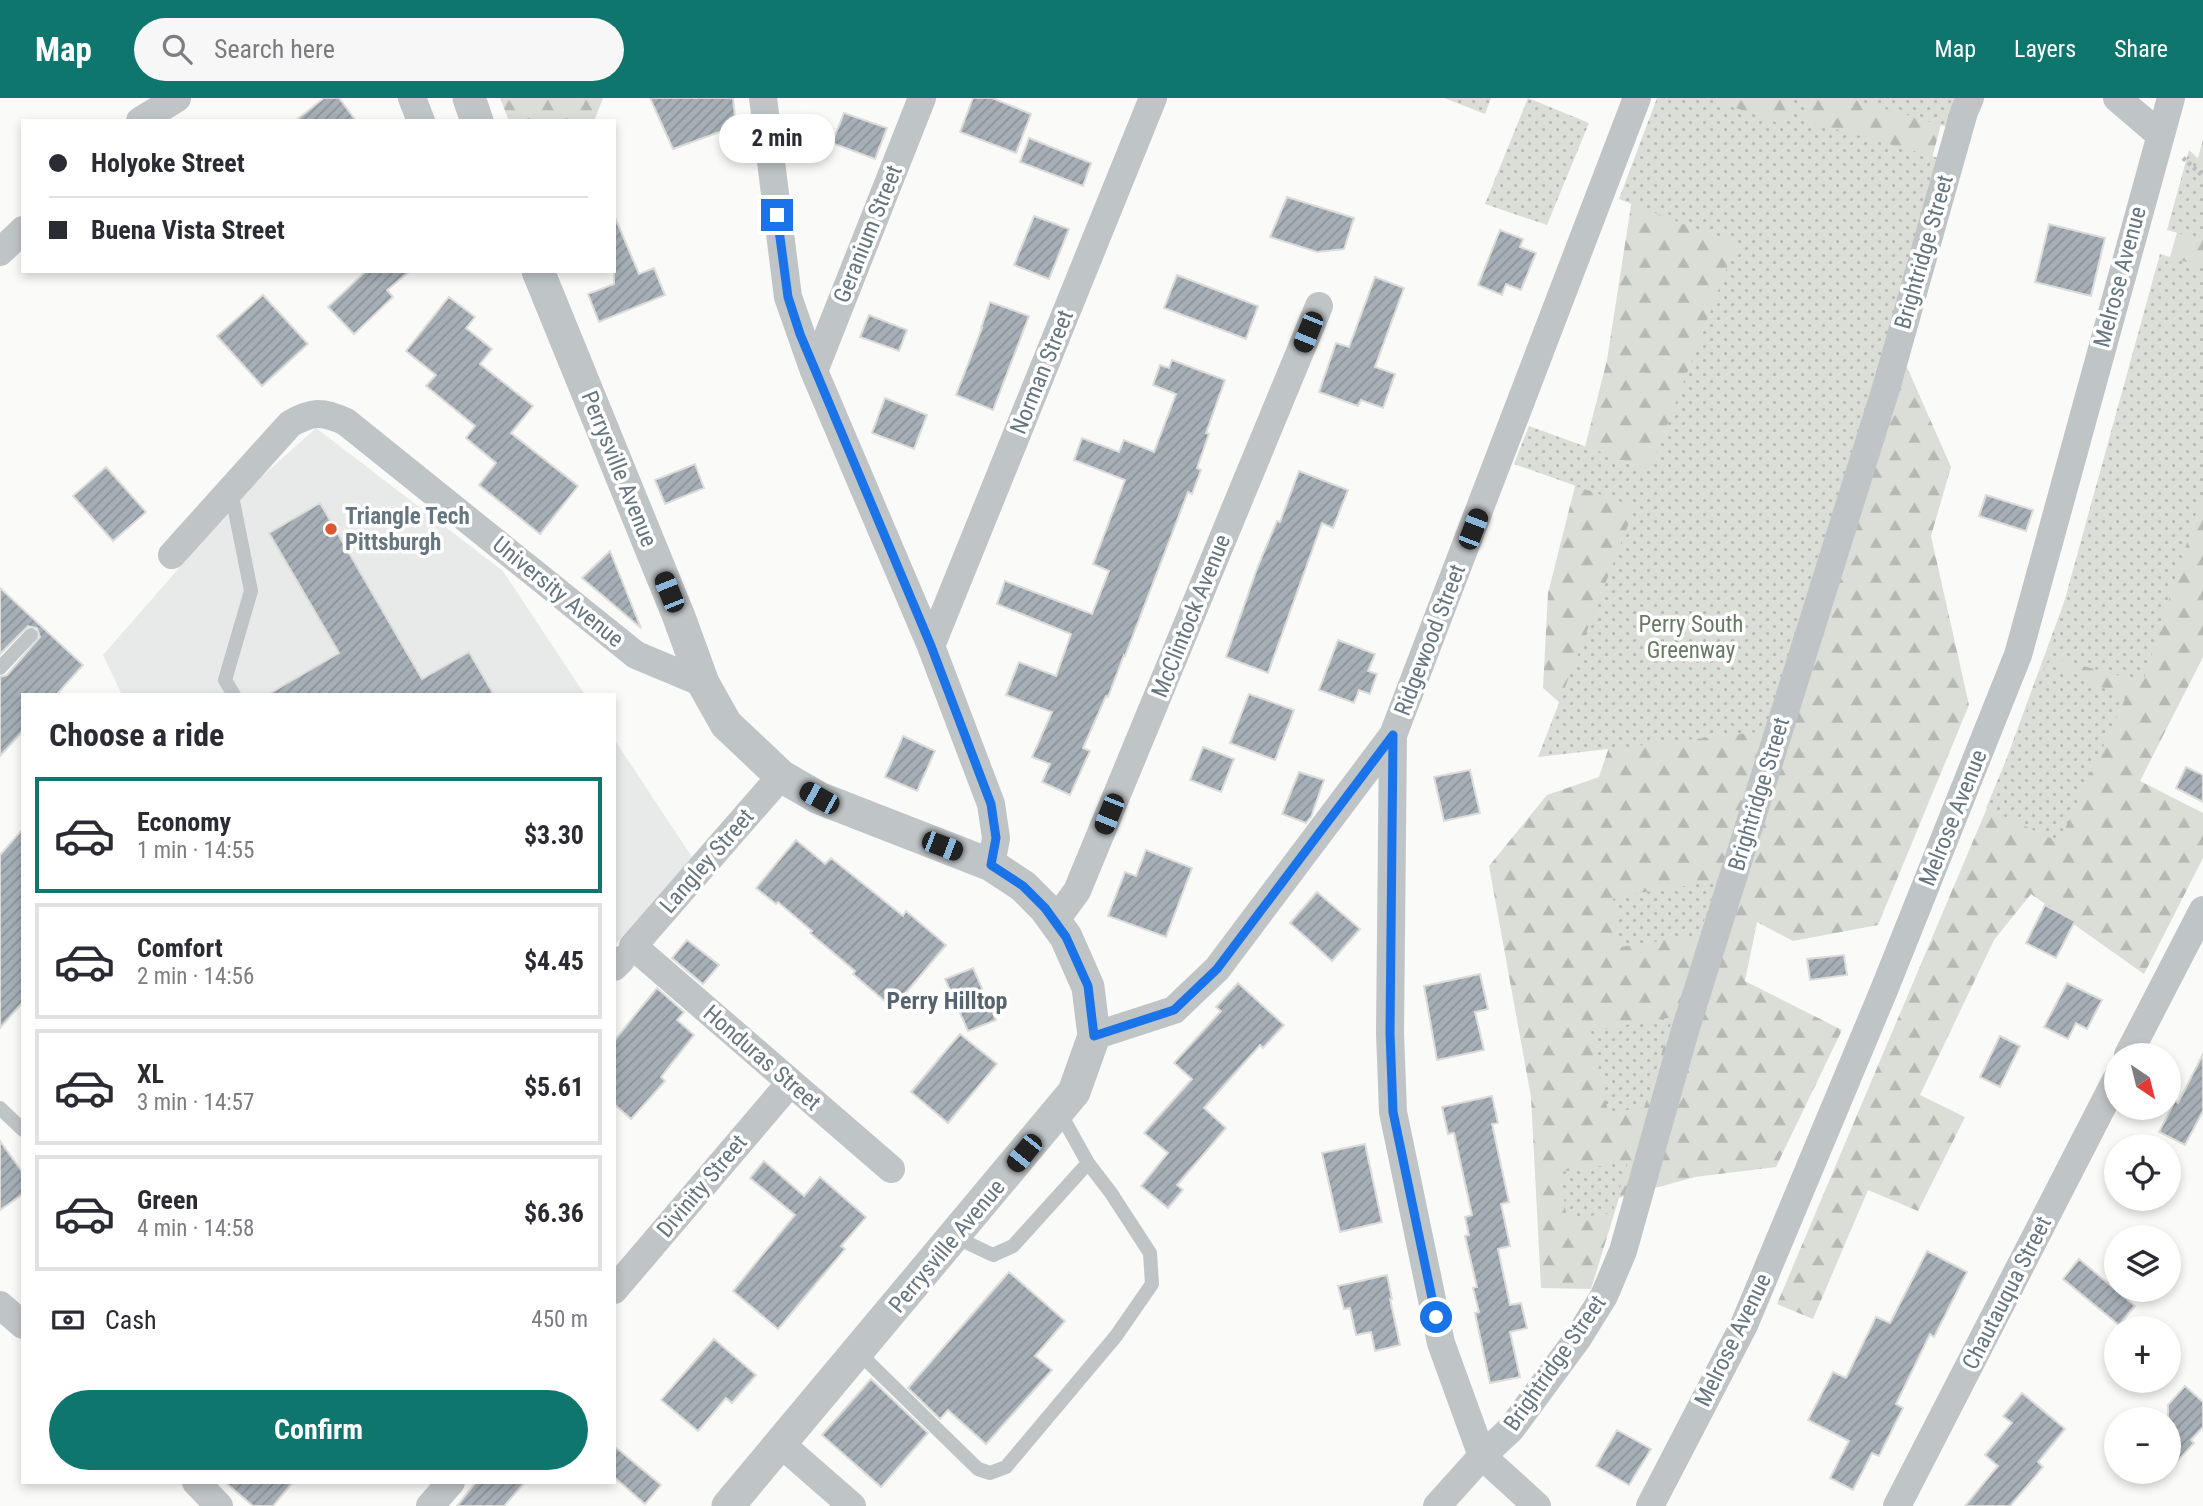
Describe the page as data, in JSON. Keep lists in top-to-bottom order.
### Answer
{
  "streets": {
    "street": [
      "Geranium Street",
      "Brightridge Street",
      "Melrose Avenue",
      "Norman Street",
      "Perrysville Avenue",
      "University Avenue",
      "McClintock Avenue",
      "Ridgewood Street",
      "Langley Street",
      "Honduras Street",
      "Divinity Street",
      "Chautauqua Street"
    ]
  },
  "crossings": [
    ["Perrysville Avenue", "University Avenue"],
    ["Perrysville Avenue", "McClintock Avenue"],
    ["Perrysville Avenue", "Ridgewood Street"],
    ["Perrysville Avenue", "Langley Street"],
    ["Langley Street", "Honduras Street"],
    ["Honduras Street", "Divinity Street"]
  ],
  "districts": ["Perry Hilltop"],
  "parks": ["Perry South Greenway"],
  "places": ["Triangle Tech Pittsburgh"],
  "north": "bottom right",
  "page": {
    "header": "Map",
    "search": "Search here",
    "nav": ["Map", "Layers", "Share"],
    "bubble": "2 min",
    "banner": ["Holyoke Street", "Buena Vista Street"],
    "heading": "Choose a ride",
    "list": [
      {
        "name": "Economy",
        "note": "1 min · 14:55",
        "value": "$3.30"
      },
      {
        "name": "Comfort",
        "note": "2 min · 14:56",
        "value": "$4.45"
      },
      {
        "name": "XL",
        "note": "3 min · 14:57",
        "value": "$5.61"
      },
      {
        "name": "Green",
        "note": "4 min · 14:58",
        "value": "$6.36"
      }
    ],
    "map_buttons": ["+", "−"],
    "pay": ["Cash", "450 m"],
    "buttons": "Confirm"
  }
}
